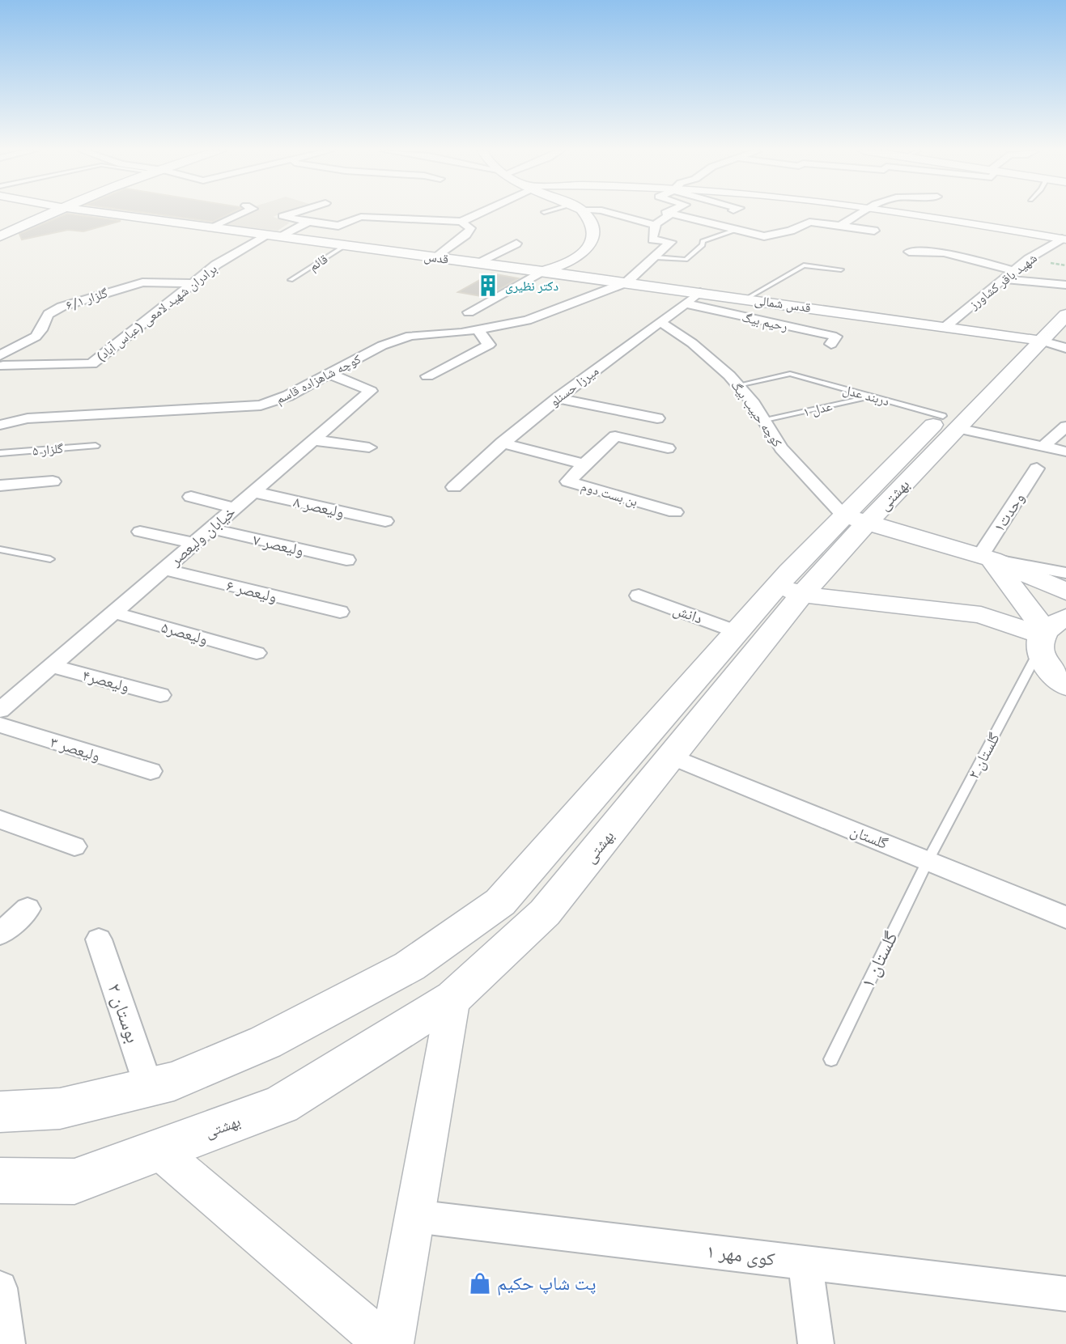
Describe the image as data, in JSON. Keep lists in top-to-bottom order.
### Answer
{
  "streets": {
    "main road": ["بهشتی"],
    "street": [
      "قدس",
      "شهید باقر کشاورز",
      "گلزار ۶/۱",
      "قدس شمالی",
      "برادران شهید لامعی (عباس آباد)",
      "رحیم بیگ",
      "کوچه شاهزاده قاسم",
      "میرزا حسنلو",
      "کوچه حبیب بیگ",
      "بن بست دوم",
      "ولیعصر ۸",
      "وحدت۱",
      "خیابان ولیعصر",
      "ولیعصر ۷",
      "ولیعصر ۶",
      "دانش",
      "ولیعصر۵",
      "ولیعصر۴",
      "ولیعصر ۳",
      "گلستان",
      "بوستان ۲",
      "کوی مهر ۱"
    ],
    "lane": [
      "قائم",
      "دربند عدل",
      "عدل ۱",
      "گلزار ۵",
      "گلستان ۲",
      "گلستان ۱"
    ]
  },
  "crossings": [
    ["قدس", "قائم"],
    ["قدس", "قدس شمالی"],
    ["قدس", "برادران شهید لامعی (عباس آباد)"],
    ["شهید باقر کشاورز", "قدس شمالی"],
    ["گلزار ۶/۱", "برادران شهید لامعی (عباس آباد)"],
    ["قدس شمالی", "کوچه شاهزاده قاسم"],
    ["قدس شمالی", "میرزا حسنلو"],
    ["قدس شمالی", "بهشتی"],
    ["رحیم بیگ", "میرزا حسنلو"],
    ["کوچه شاهزاده قاسم", "خیابان ولیعصر"],
    ["میرزا حسنلو", "کوچه حبیب بیگ"],
    ["میرزا حسنلو", "بن بست دوم"],
    ["دربند عدل", "عدل ۱"],
    ["دربند عدل", "بهشتی"],
    ["عدل ۱", "کوچه حبیب بیگ"],
    ["کوچه حبیب بیگ", "بهشتی"],
    ["بهشتی", "دانش"],
    ["بهشتی", "گلستان"],
    ["بهشتی", "بوستان ۲"],
    ["ولیعصر ۸", "خیابان ولیعصر"],
    ["خیابان ولیعصر", "ولیعصر ۷"],
    ["خیابان ولیعصر", "ولیعصر ۶"],
    ["خیابان ولیعصر", "ولیعصر۵"],
    ["خیابان ولیعصر", "ولیعصر۴"],
    ["گلستان ۲", "گلستان"],
    ["گلستان ۲", "گلستان ۱"],
    ["گلستان", "گلستان ۱"]
  ],
  "places": {
    "building": ["دکتر نظیری"],
    "shop": ["پت شاپ حکیم"]
  }
}
